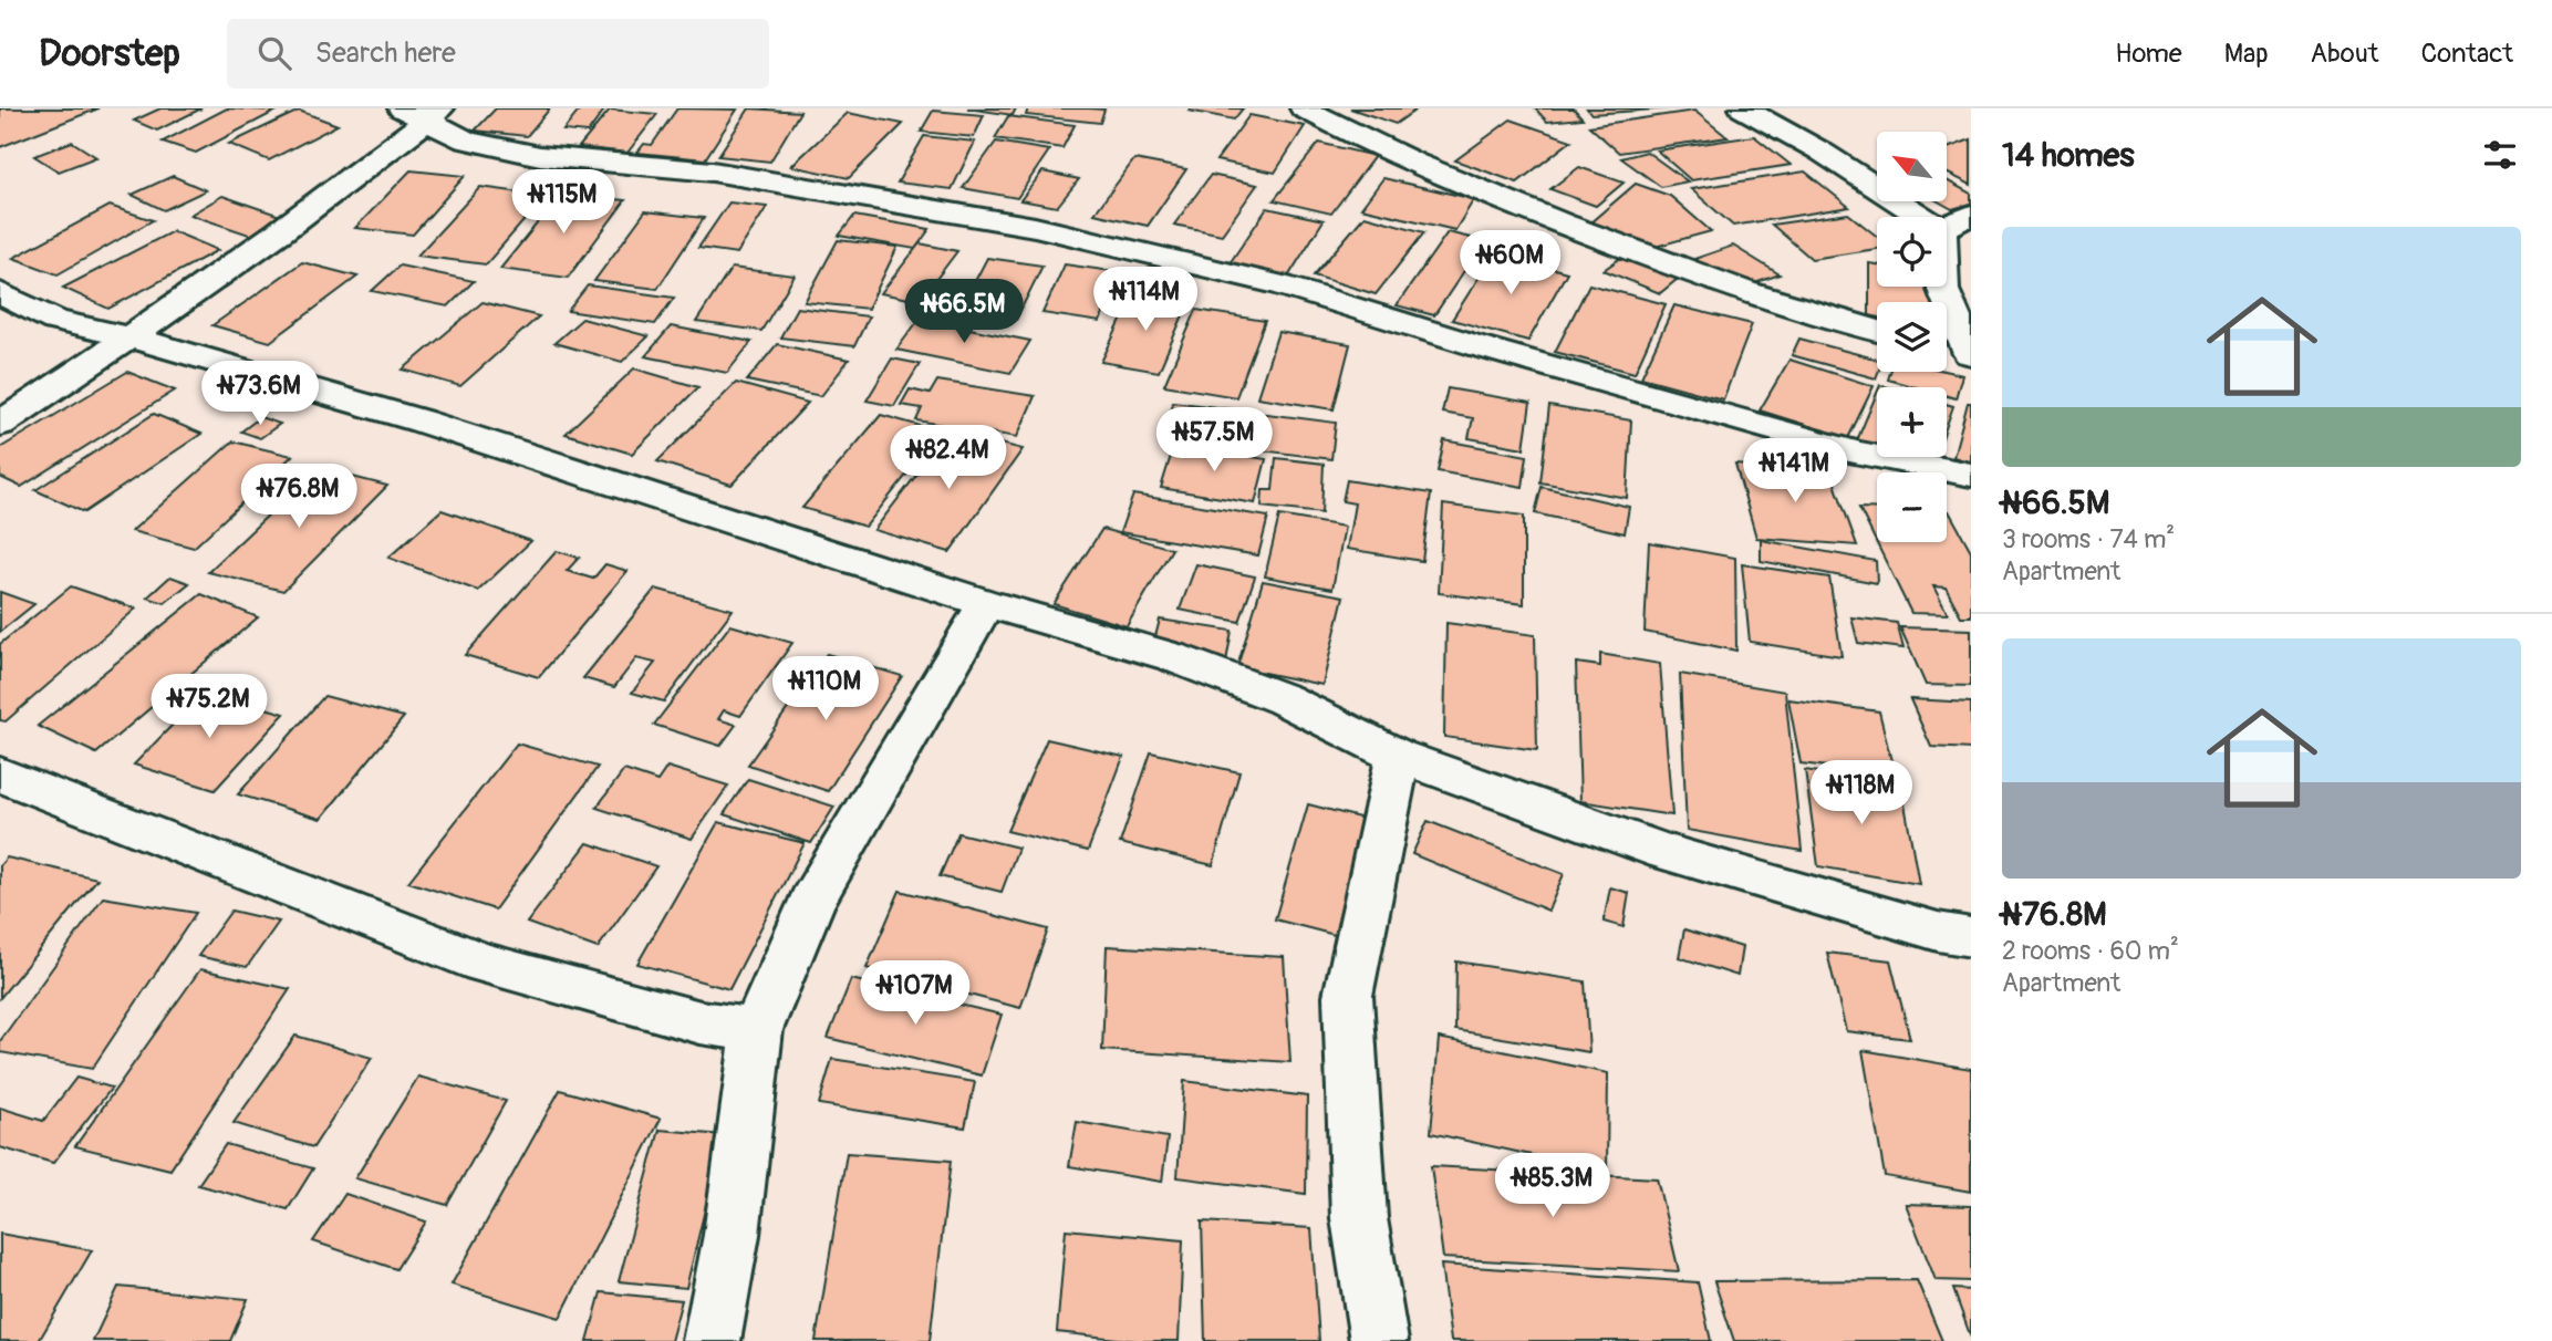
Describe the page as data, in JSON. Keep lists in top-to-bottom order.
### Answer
{
  "north": "top left",
  "page": {
    "header": "Doorstep",
    "search": "Search here",
    "nav": [
      "Home",
      "Map",
      "About",
      "Contact"
    ],
    "heading": "14 homes",
    "map_buttons": ["+", "−"],
    "price": [
      "₦115M",
      "₦60M",
      "₦114M",
      "₦66.5M",
      "₦73.6M",
      "₦57.5M",
      "₦82.4M",
      "₦141M",
      "₦76.8M",
      "₦110M",
      "₦75.2M",
      "₦118M",
      "₦107M",
      "₦85.3M"
    ],
    "list": [
      {
        "name": "₦66.5M",
        "note": "3 rooms · 74 m² · Apartment"
      },
      {
        "name": "₦76.8M",
        "note": "2 rooms · 60 m² · Apartment"
      }
    ]
  }
}
